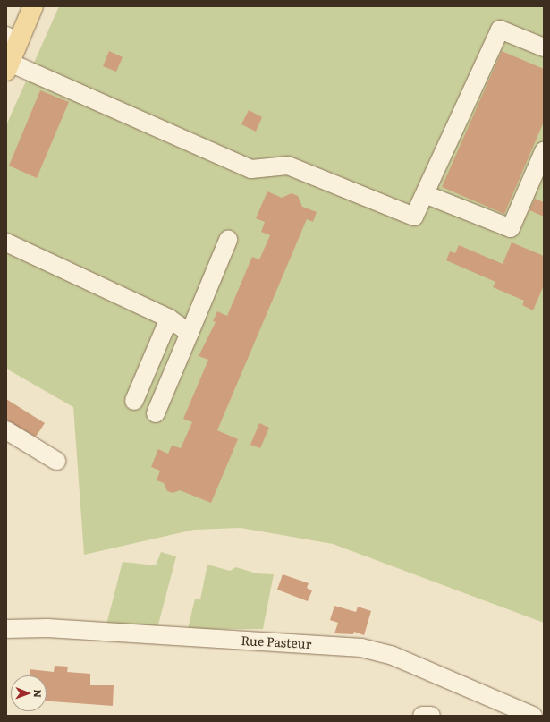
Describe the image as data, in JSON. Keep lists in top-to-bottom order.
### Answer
{
  "streets": {
    "street": ["Rue Pasteur"]
  },
  "north": "right"
}
